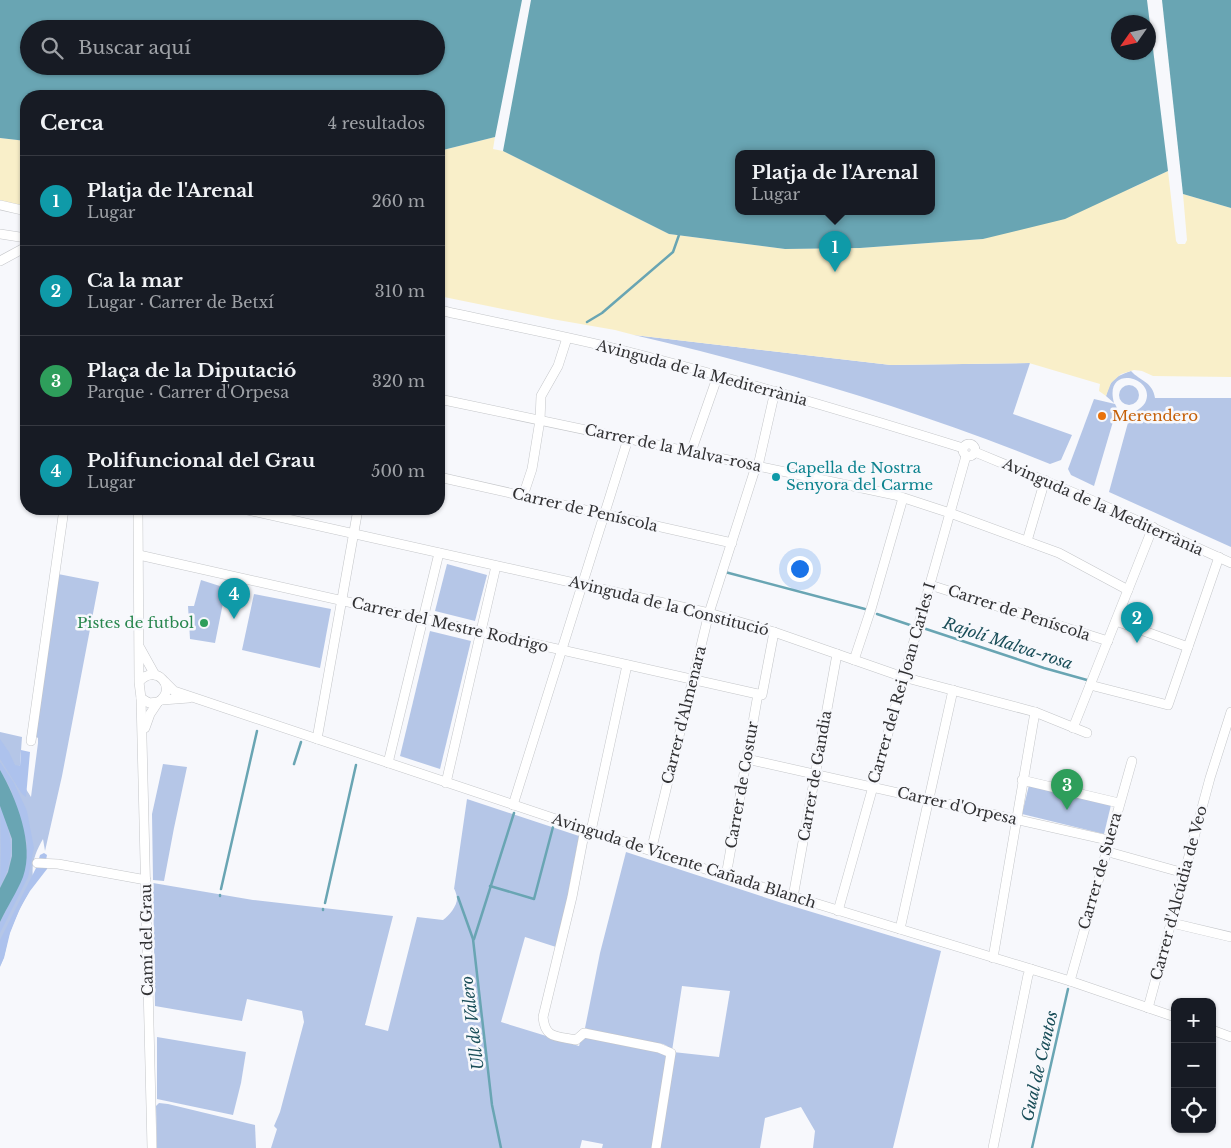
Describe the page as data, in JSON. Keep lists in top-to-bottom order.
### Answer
{
  "streets": {
    "street": [
      "Avinguda de la Mediterrània",
      "Carrer de la Malva-rosa",
      "Carrer de Peníscola",
      "Avinguda de la Constitució",
      "Carrer del Mestre Rodrigo",
      "Carrer del Rei Joan Carles I",
      "Carrer d'Almenara",
      "Carrer de Gandia",
      "Carrer de Costur",
      "Carrer d'Orpesa",
      "Avinguda de Vicente Cañada Blanch",
      "Carrer de Suera",
      "Carrer d'Alcúdia de Veo",
      "Camí del Grau"
    ]
  },
  "crossings": [
    ["Avinguda de la Mediterrània", "Carrer del Rei Joan Carles I"],
    ["Avinguda de la Mediterrània", "Carrer d'Almenara"],
    ["Carrer de la Malva-rosa", "Carrer del Rei Joan Carles I"],
    ["Carrer de la Malva-rosa", "Carrer d'Almenara"],
    ["Carrer de Peníscola", "Carrer del Rei Joan Carles I"],
    ["Carrer de Peníscola", "Carrer d'Almenara"],
    ["Avinguda de la Constitució", "Carrer del Rei Joan Carles I"],
    ["Avinguda de la Constitució", "Carrer d'Almenara"],
    ["Avinguda de la Constitució", "Carrer de Gandia"],
    ["Avinguda de la Constitució", "Carrer de Costur"],
    ["Carrer del Mestre Rodrigo", "Carrer d'Almenara"],
    ["Carrer del Mestre Rodrigo", "Carrer de Costur"],
    ["Carrer del Rei Joan Carles I", "Carrer d'Orpesa"],
    ["Carrer del Rei Joan Carles I", "Avinguda de Vicente Cañada Blanch"],
    ["Carrer d'Almenara", "Avinguda de Vicente Cañada Blanch"],
    ["Carrer de Gandia", "Carrer d'Orpesa"],
    ["Carrer de Gandia", "Avinguda de Vicente Cañada Blanch"],
    ["Carrer de Costur", "Carrer d'Orpesa"],
    ["Carrer de Costur", "Avinguda de Vicente Cañada Blanch"],
    ["Carrer d'Orpesa", "Carrer de Suera"],
    ["Avinguda de Vicente Cañada Blanch", "Carrer de Suera"],
    ["Avinguda de Vicente Cañada Blanch", "Carrer d'Alcúdia de Veo"],
    ["Avinguda de Vicente Cañada Blanch", "Camí del Grau"]
  ],
  "water": ["Rajolí Malva-rosa", "Ull de Valero", "Gual de Cantos"],
  "places": ["Merendero", "Capella de Nostra Senyora del Carme", "Pistes de futbol"],
  "north": "bottom left",
  "page": {
    "search": "Buscar aquí",
    "heading": ["Cerca", "4 resultados"],
    "popup": ["Platja de l'Arenal", "Lugar"],
    "list": [
      {
        "mark": "1",
        "name": "Platja de l'Arenal",
        "note": "Lugar",
        "value": "260 m"
      },
      {
        "mark": "2",
        "name": "Ca la mar",
        "note": "Lugar · Carrer de Betxí",
        "value": "310 m"
      },
      {
        "mark": "3",
        "name": "Plaça de la Diputació",
        "note": "Parque · Carrer d'Orpesa",
        "value": "320 m"
      },
      {
        "mark": "4",
        "name": "Polifuncional del Grau",
        "note": "Lugar",
        "value": "500 m"
      }
    ],
    "pins": [
      "1",
      "4",
      "2",
      "3"
    ],
    "map_buttons": ["+", "−"]
  }
}
